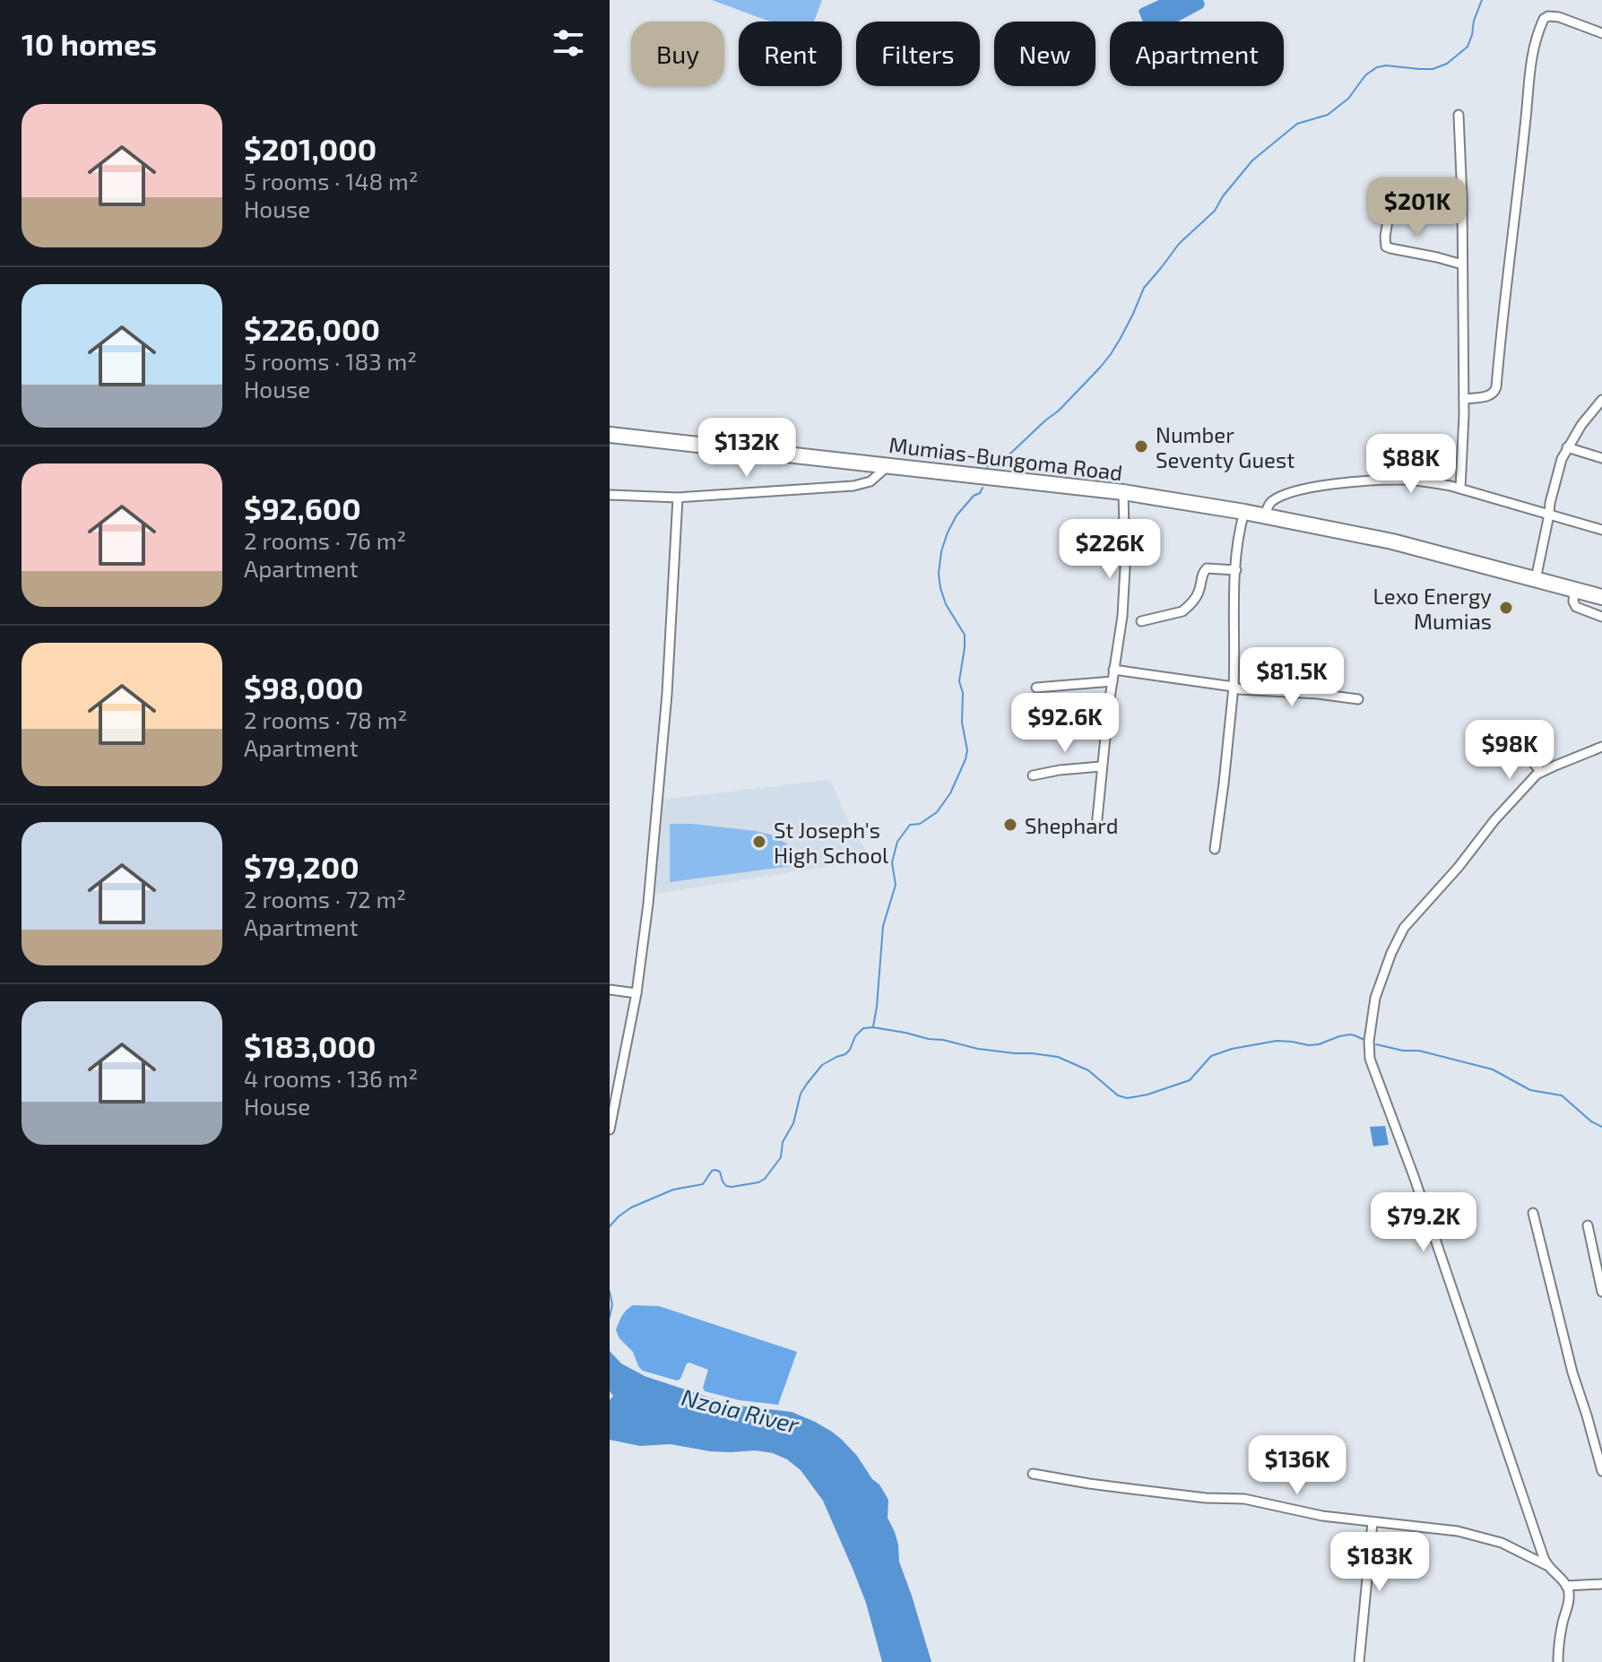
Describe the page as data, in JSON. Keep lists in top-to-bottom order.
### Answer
{
  "streets": {
    "highway": ["Mumias-Bungoma Road"]
  },
  "water": ["Nzoia River"],
  "places": [
    "Number Seventy Guest",
    "Lexo Energy Mumias",
    "Shephard",
    "St Joseph's High School"
  ],
  "page": {
    "heading": "10 homes",
    "chip": [
      "Buy",
      "Rent",
      "Filters",
      "New",
      "Apartment"
    ],
    "list": [
      {
        "name": "$201,000",
        "note": "5 rooms · 148 m² · House"
      },
      {
        "name": "$226,000",
        "note": "5 rooms · 183 m² · House"
      },
      {
        "name": "$92,600",
        "note": "2 rooms · 76 m² · Apartment"
      },
      {
        "name": "$98,000",
        "note": "2 rooms · 78 m² · Apartment"
      },
      {
        "name": "$79,200",
        "note": "2 rooms · 72 m² · Apartment"
      },
      {
        "name": "$183,000",
        "note": "4 rooms · 136 m² · House"
      }
    ],
    "price": [
      "$201K",
      "$132K",
      "$88K",
      "$226K",
      "$81.5K",
      "$92.6K",
      "$98K",
      "$79.2K",
      "$136K",
      "$183K"
    ]
  }
}
